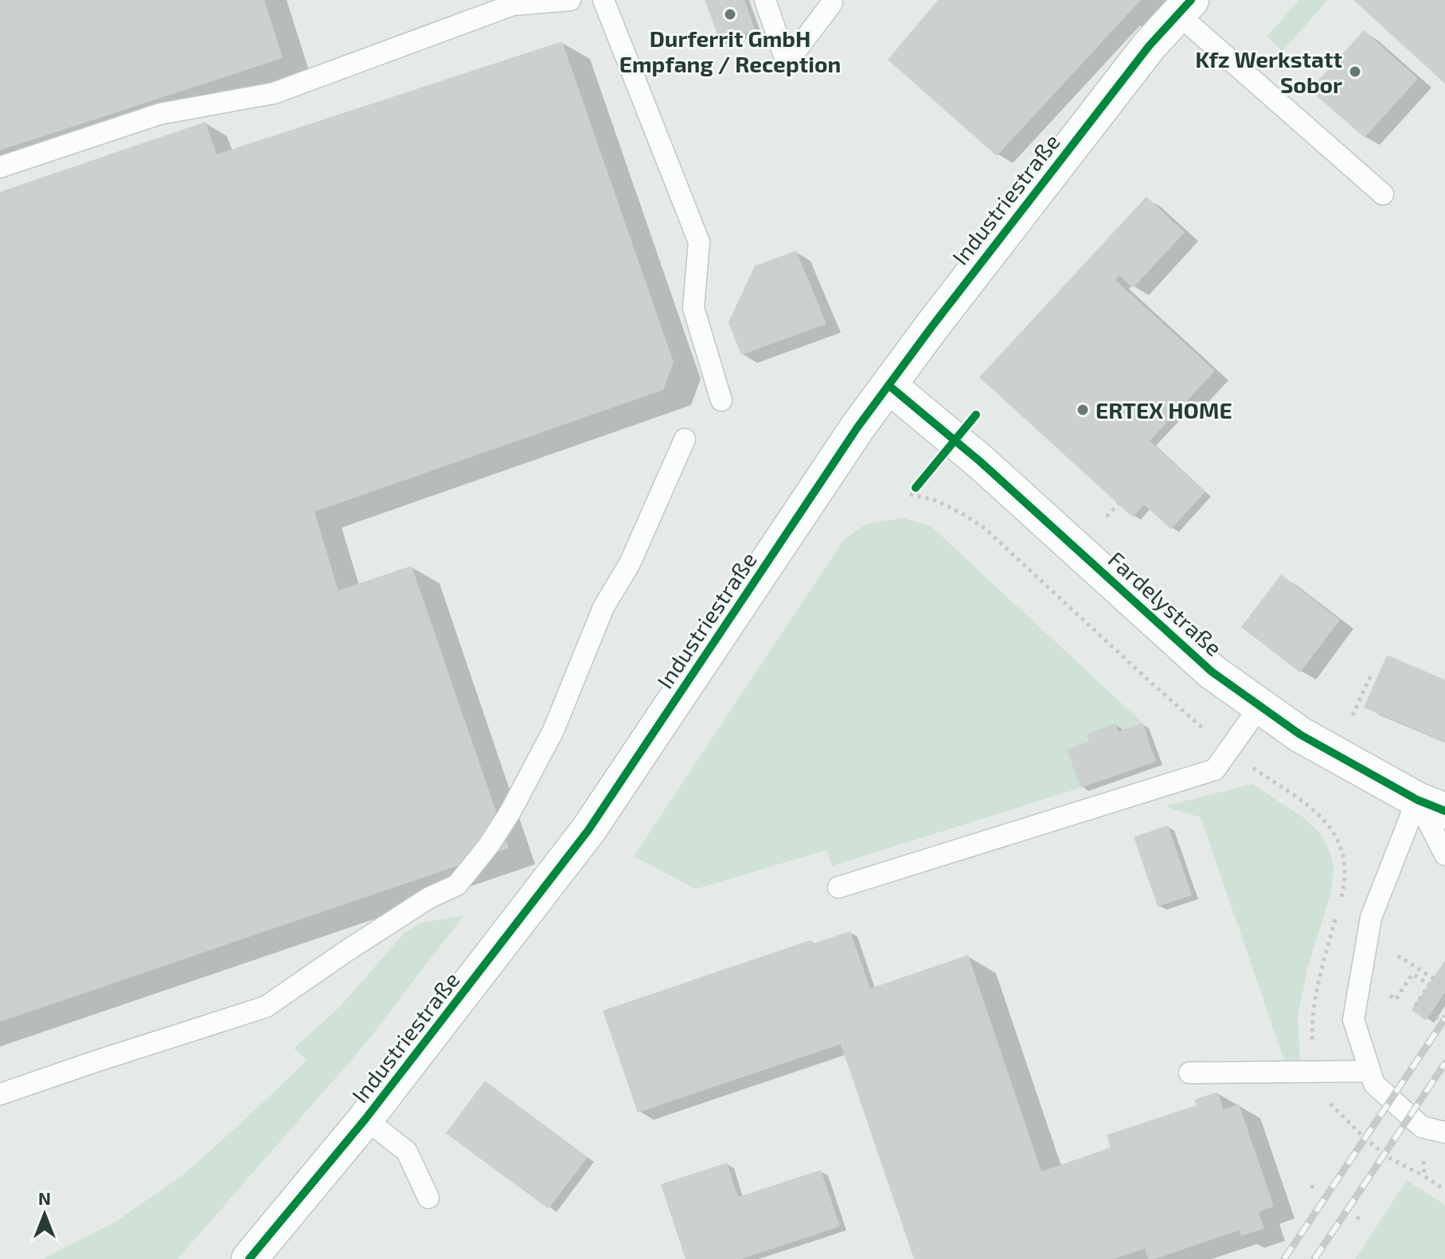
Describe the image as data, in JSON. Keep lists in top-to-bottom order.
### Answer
{
  "streets": {
    "street": ["Industriestraße", "Fardelystraße"]
  },
  "crossings": [
    ["Industriestraße", "Fardelystraße"]
  ],
  "places": ["Durferrit GmbH Empfang / Reception", "Kfz Werkstatt Sobor", "ERTEX HOME"],
  "north": "top"
}
